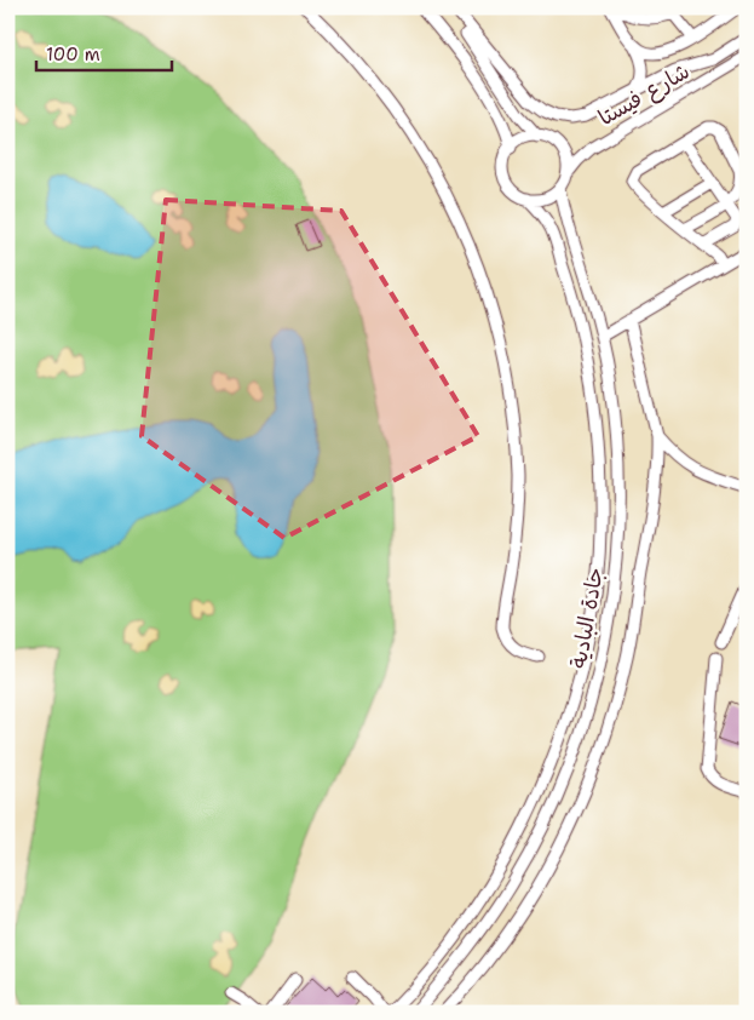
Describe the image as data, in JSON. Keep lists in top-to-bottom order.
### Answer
{
  "streets": {
    "street": ["شارع فيستا", "جادة البادية"]
  },
  "crossings": [
    ["شارع فيستا", "جادة البادية"]
  ],
  "scale_bar": "100 m"
}
